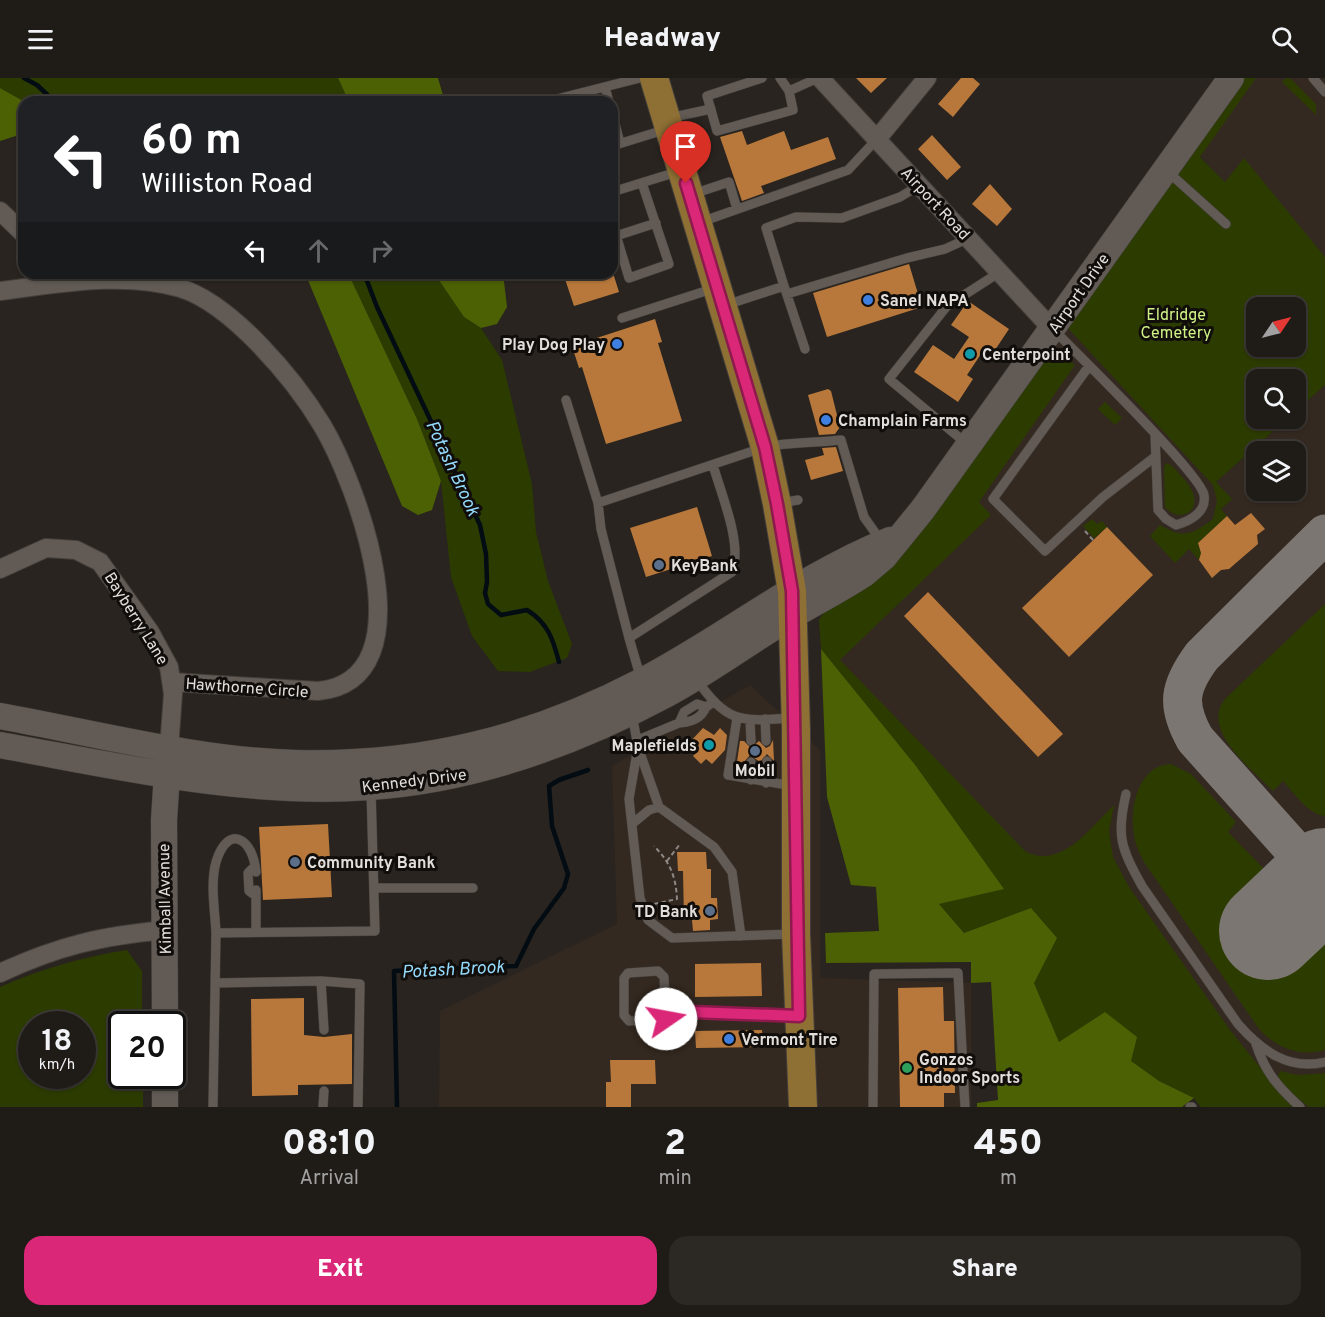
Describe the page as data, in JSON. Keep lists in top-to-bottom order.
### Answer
{
  "streets": {
    "main road": ["Airport Drive", "Kennedy Drive", "Kimball Avenue"],
    "street": ["Airport Road", "Bayberry Lane", "Hawthorne Circle"]
  },
  "crossings": [
    ["Airport Road", "Airport Drive"],
    ["Airport Drive", "Kennedy Drive"],
    ["Bayberry Lane", "Hawthorne Circle"],
    ["Bayberry Lane", "Kennedy Drive"],
    ["Bayberry Lane", "Kimball Avenue"],
    ["Kennedy Drive", "Kimball Avenue"]
  ],
  "water": ["Potash Brook"],
  "parks": ["Eldridge Cemetery"],
  "places": [
    "Sanel NAPA",
    "Play Dog Play",
    "Centerpoint",
    "Champlain Farms",
    "KeyBank",
    "Maplefields",
    "Mobil",
    "Community Bank",
    "TD Bank",
    "Vermont Tire",
    "Gonzos Indoor Sports"
  ],
  "north": "top right",
  "page": {
    "header": "Headway",
    "turn": ["60 m", "Williston Road"],
    "speed": "18 km/h",
    "limit": "20",
    "eta": [
      "08:10",
      "Arrival",
      "2",
      "min",
      "450",
      "m"
    ],
    "buttons": ["Exit", "Share"]
  }
}
